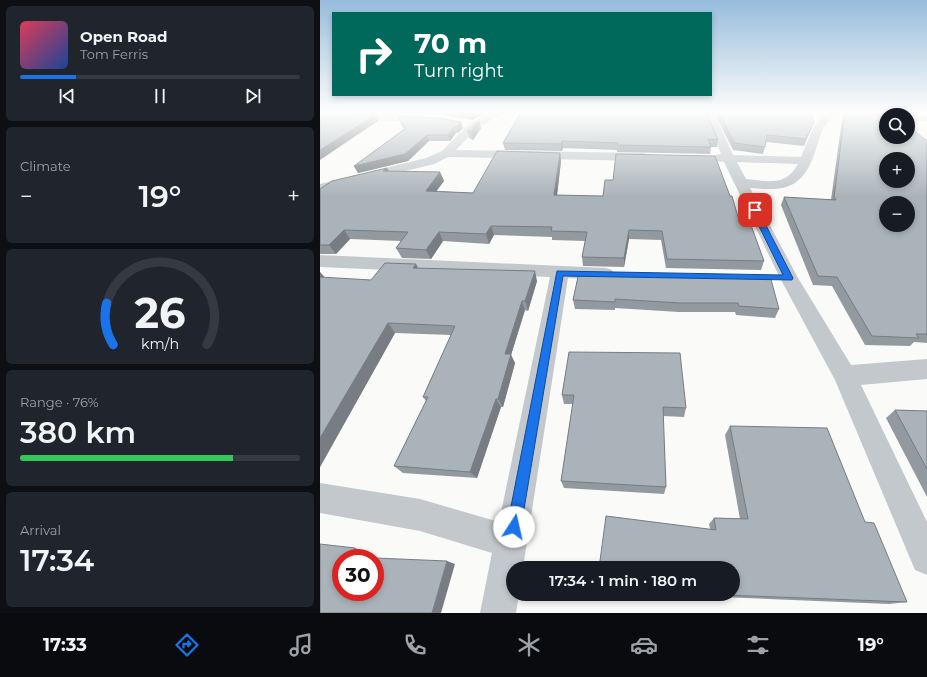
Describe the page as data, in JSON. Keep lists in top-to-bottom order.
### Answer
{
  "page": {
    "turn": ["70 m", "Turn right"],
    "song": ["Open Road", "Tom Ferris"],
    "map_buttons": ["+", "−"],
    "tile": [
      "Climate",
      ["Range · 76%", "380 km"],
      ["Arrival", "17:34"]
    ],
    "heat": ["−", "19°", "+"],
    "limit": "30",
    "trip": "17:34 · 1 min · 180 m",
    "tabs": ["17:33", "19°"],
    "gauge": ["26", "km/h"]
  }
}
